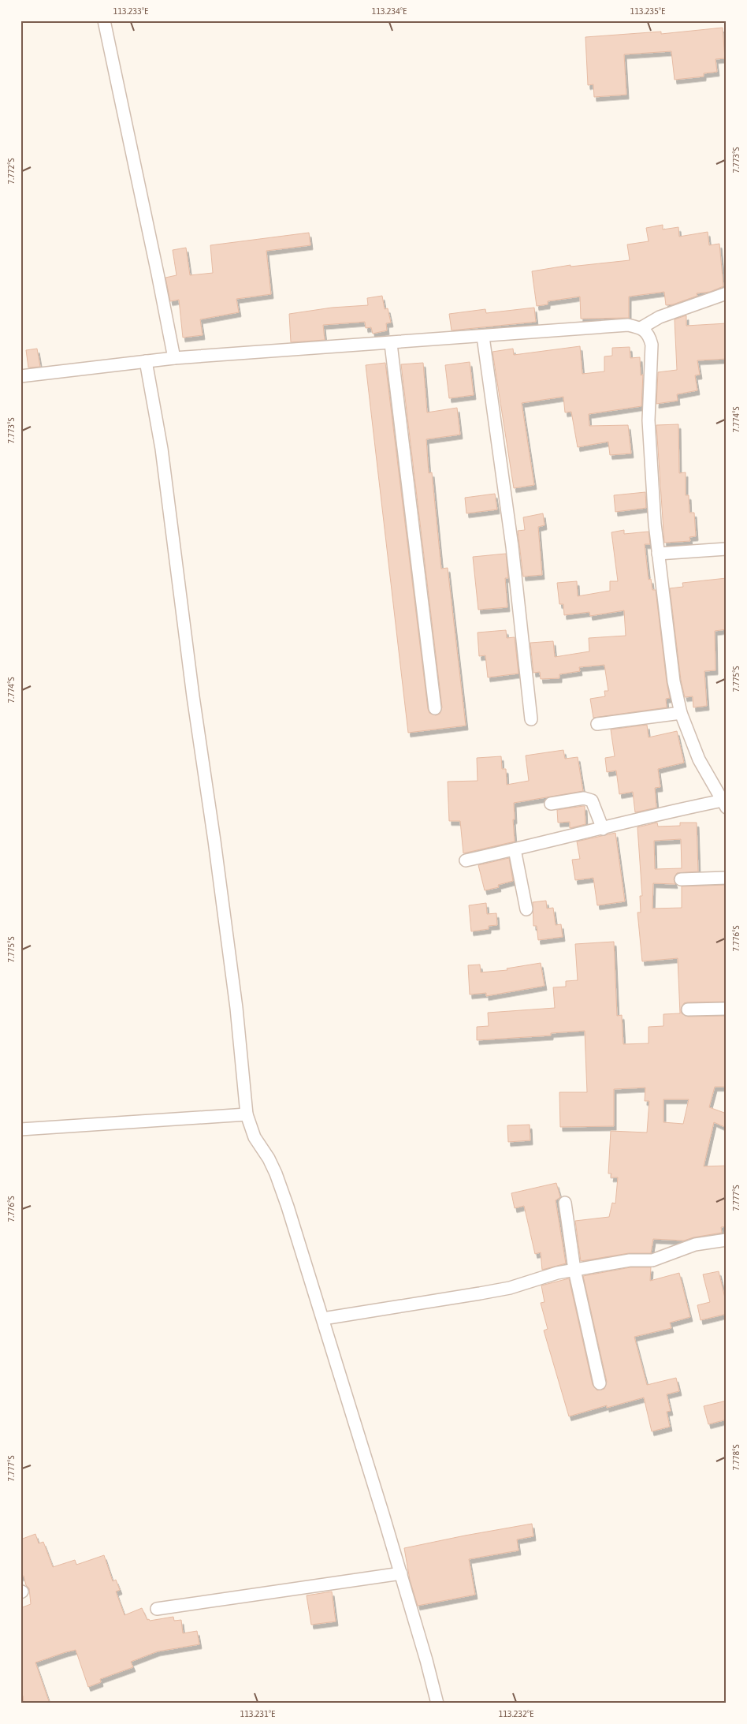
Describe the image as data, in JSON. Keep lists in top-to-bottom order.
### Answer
{
  "coordinates": [
    "113.233°E",
    "113.234°E",
    "113.235°E",
    "7.773°S",
    "7.772°S",
    "7.774°S",
    "7.775°S",
    "7.776°S",
    "7.777°S",
    "7.778°S",
    "113.231°E",
    "113.232°E"
  ]
}
